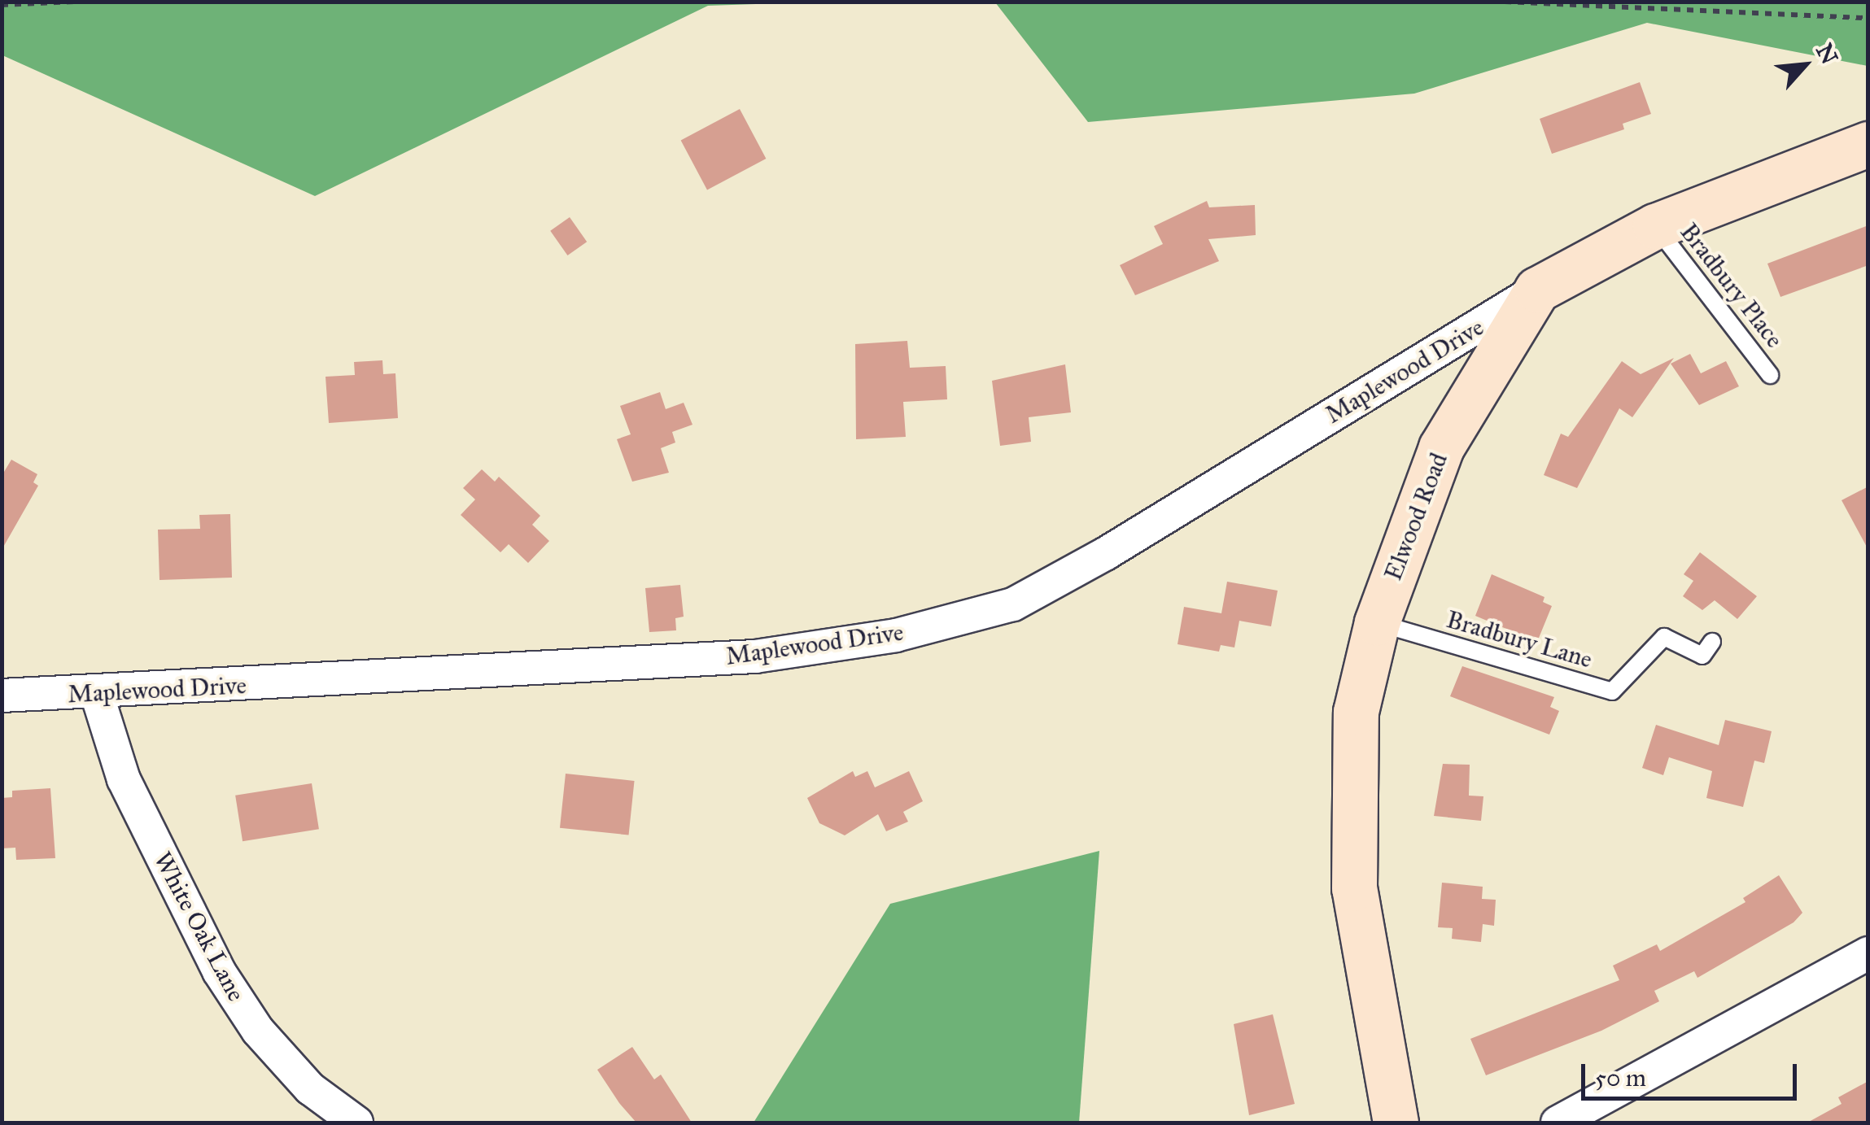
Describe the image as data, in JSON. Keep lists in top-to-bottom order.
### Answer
{
  "streets": {
    "main road": ["Elwood Road"],
    "street": ["Maplewood Drive", "White Oak Lane"],
    "lane": ["Bradbury Place", "Bradbury Lane"]
  },
  "crossings": [
    ["Maplewood Drive", "Elwood Road"],
    ["Maplewood Drive", "White Oak Lane"],
    ["Elwood Road", "Bradbury Lane"]
  ],
  "scale_bar": "50 m",
  "north": "top right"
}
